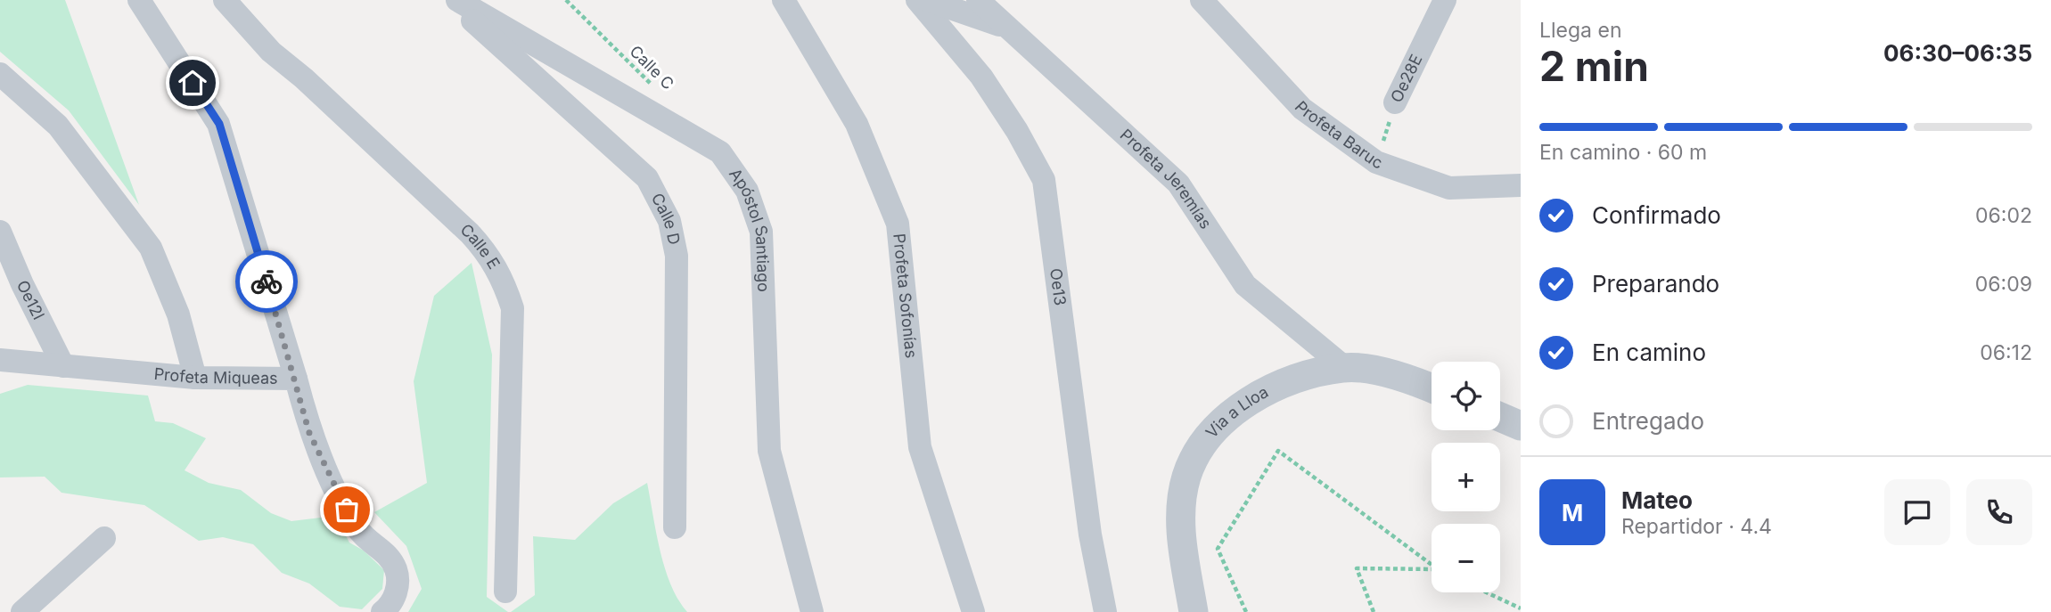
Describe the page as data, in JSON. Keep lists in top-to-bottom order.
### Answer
{
  "streets": {
    "street": [
      "Oe28E",
      "Profeta Baruc",
      "Profeta Jeremías",
      "Calle D",
      "Apóstol Santiago",
      "Calle E",
      "Oe13",
      "Profeta Sofonías",
      "Oe12l",
      "Profeta Miqueas",
      "Via a Lloa"
    ],
    "path": ["Calle C"]
  },
  "crossings": [
    ["Oe28E", "Profeta Baruc"],
    ["Profeta Jeremías", "Via a Lloa"],
    ["Oe12l", "Profeta Miqueas"]
  ],
  "page": {
    "heading": ["2 min", "Llega en", "06:30–06:35"],
    "panel": ["Mateo", "Repartidor · 4.4"],
    "bar": "En camino · 60 m",
    "list": [
      ["Confirmado", "06:02"],
      ["Preparando", "06:09"],
      ["En camino", "06:12"],
      "Entregado"
    ],
    "map_buttons": ["+", "−"],
    "round": "M"
  }
}
